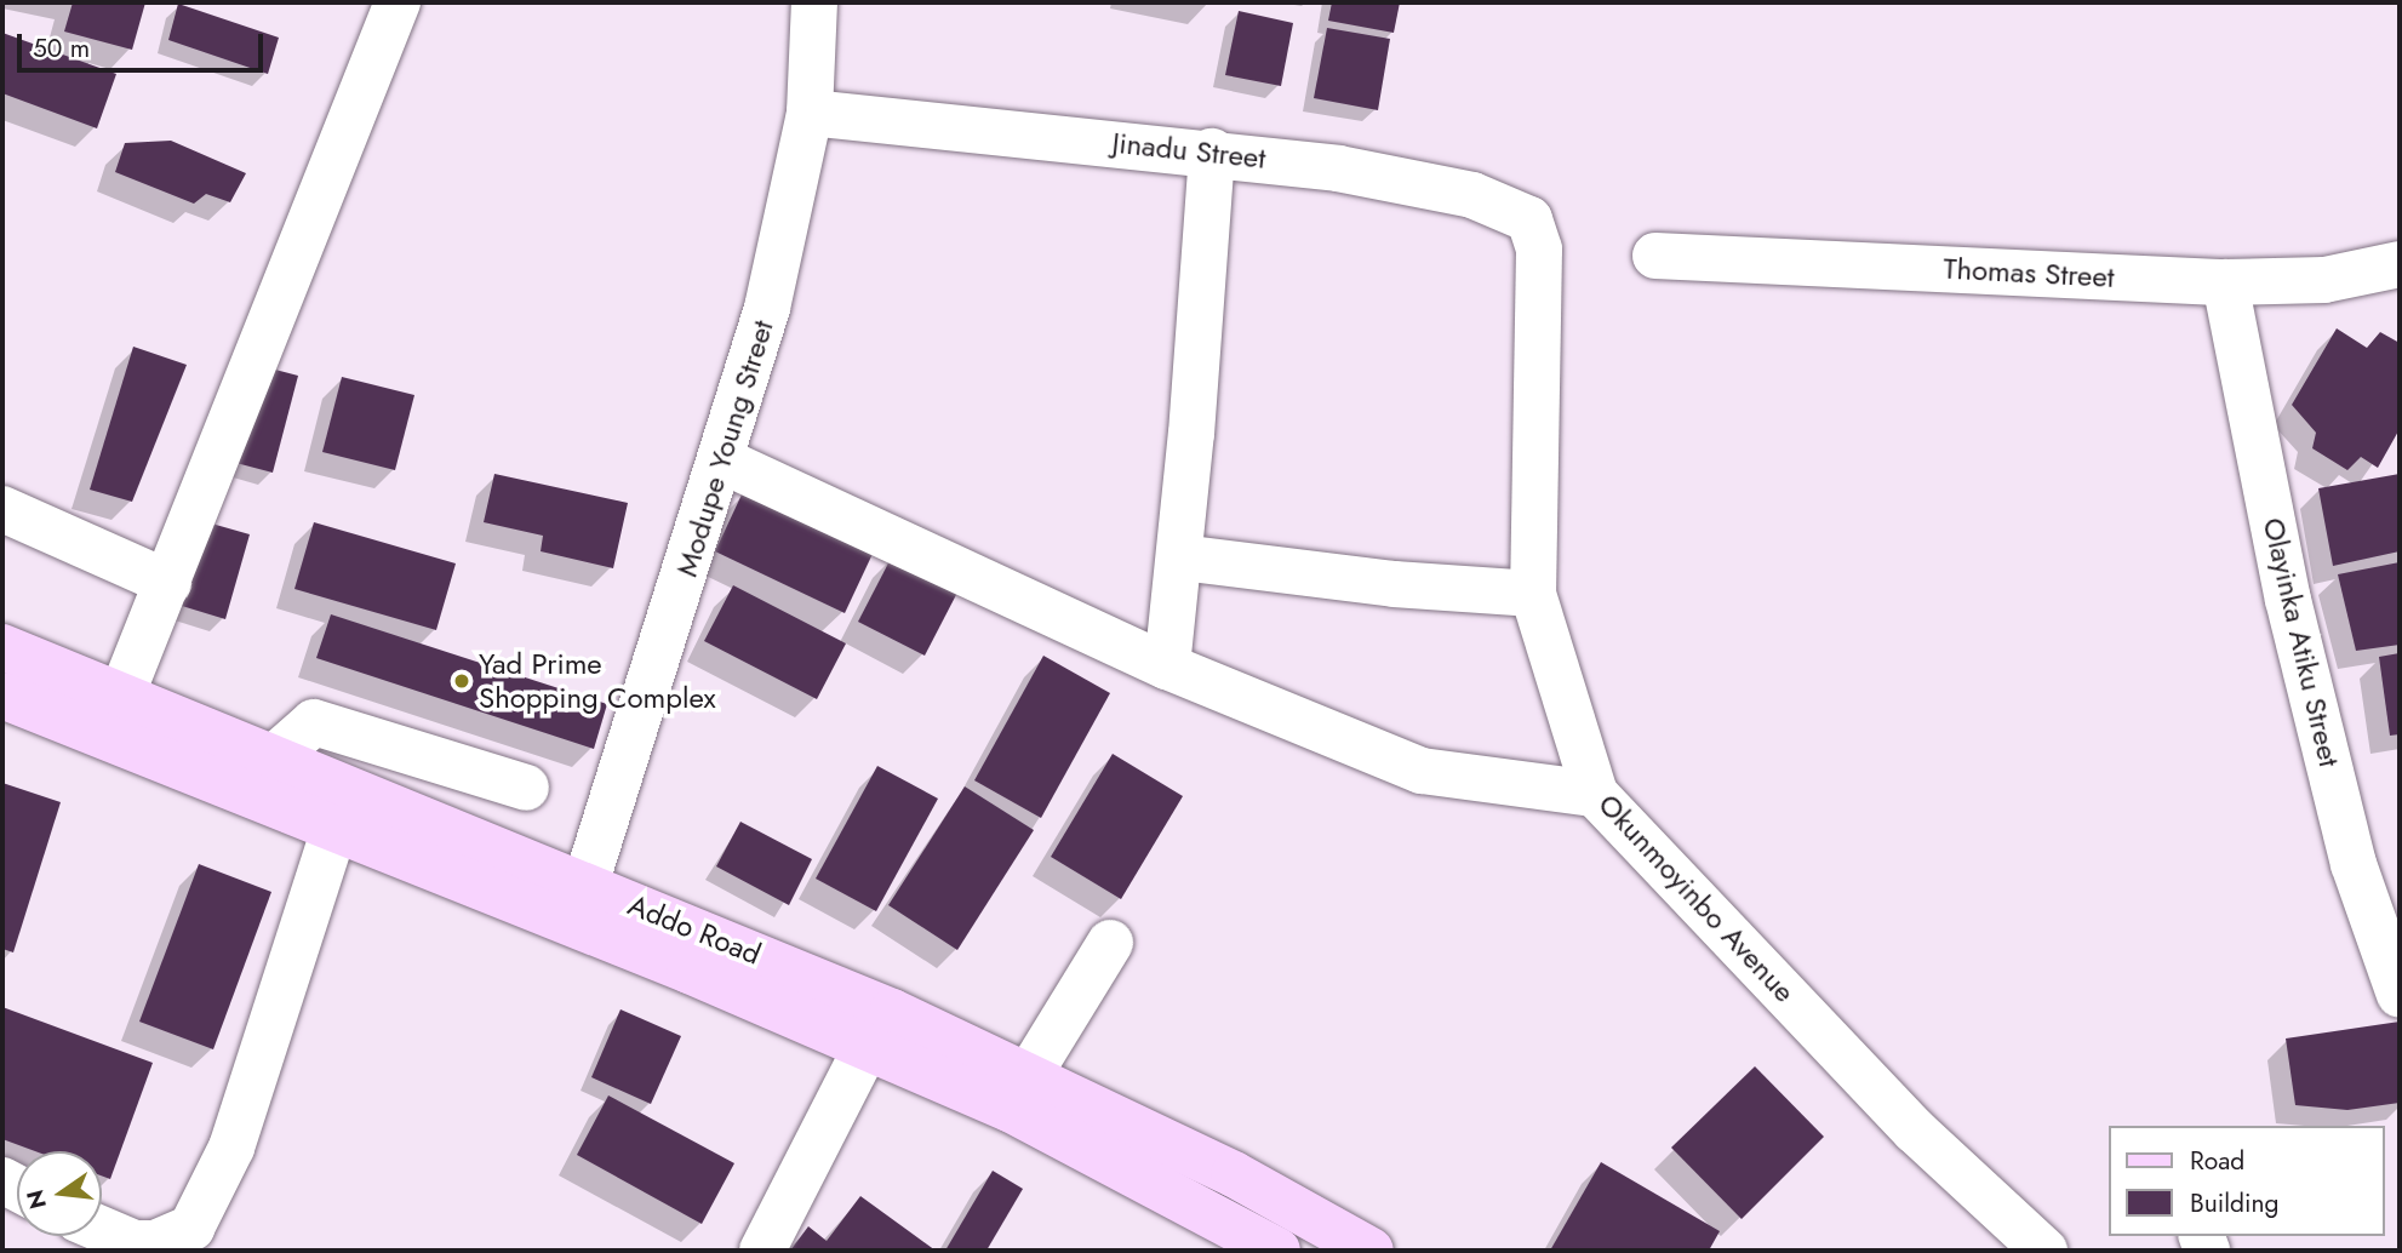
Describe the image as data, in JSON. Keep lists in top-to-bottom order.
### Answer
{
  "streets": {
    "main road": ["Addo Road"],
    "street": [
      "Jinadu Street",
      "Thomas Street",
      "Modupe Young Street",
      "Olayinka Atiku Street",
      "Okunmoyinbo Avenue"
    ]
  },
  "crossings": [
    ["Jinadu Street", "Modupe Young Street"],
    ["Jinadu Street", "Okunmoyinbo Avenue"],
    ["Thomas Street", "Olayinka Atiku Street"],
    ["Modupe Young Street", "Addo Road"]
  ],
  "places": ["Yad Prime Shopping Complex"],
  "legend": ["Road", "Building"],
  "scale_bar": "50 m",
  "north": "left"
}
